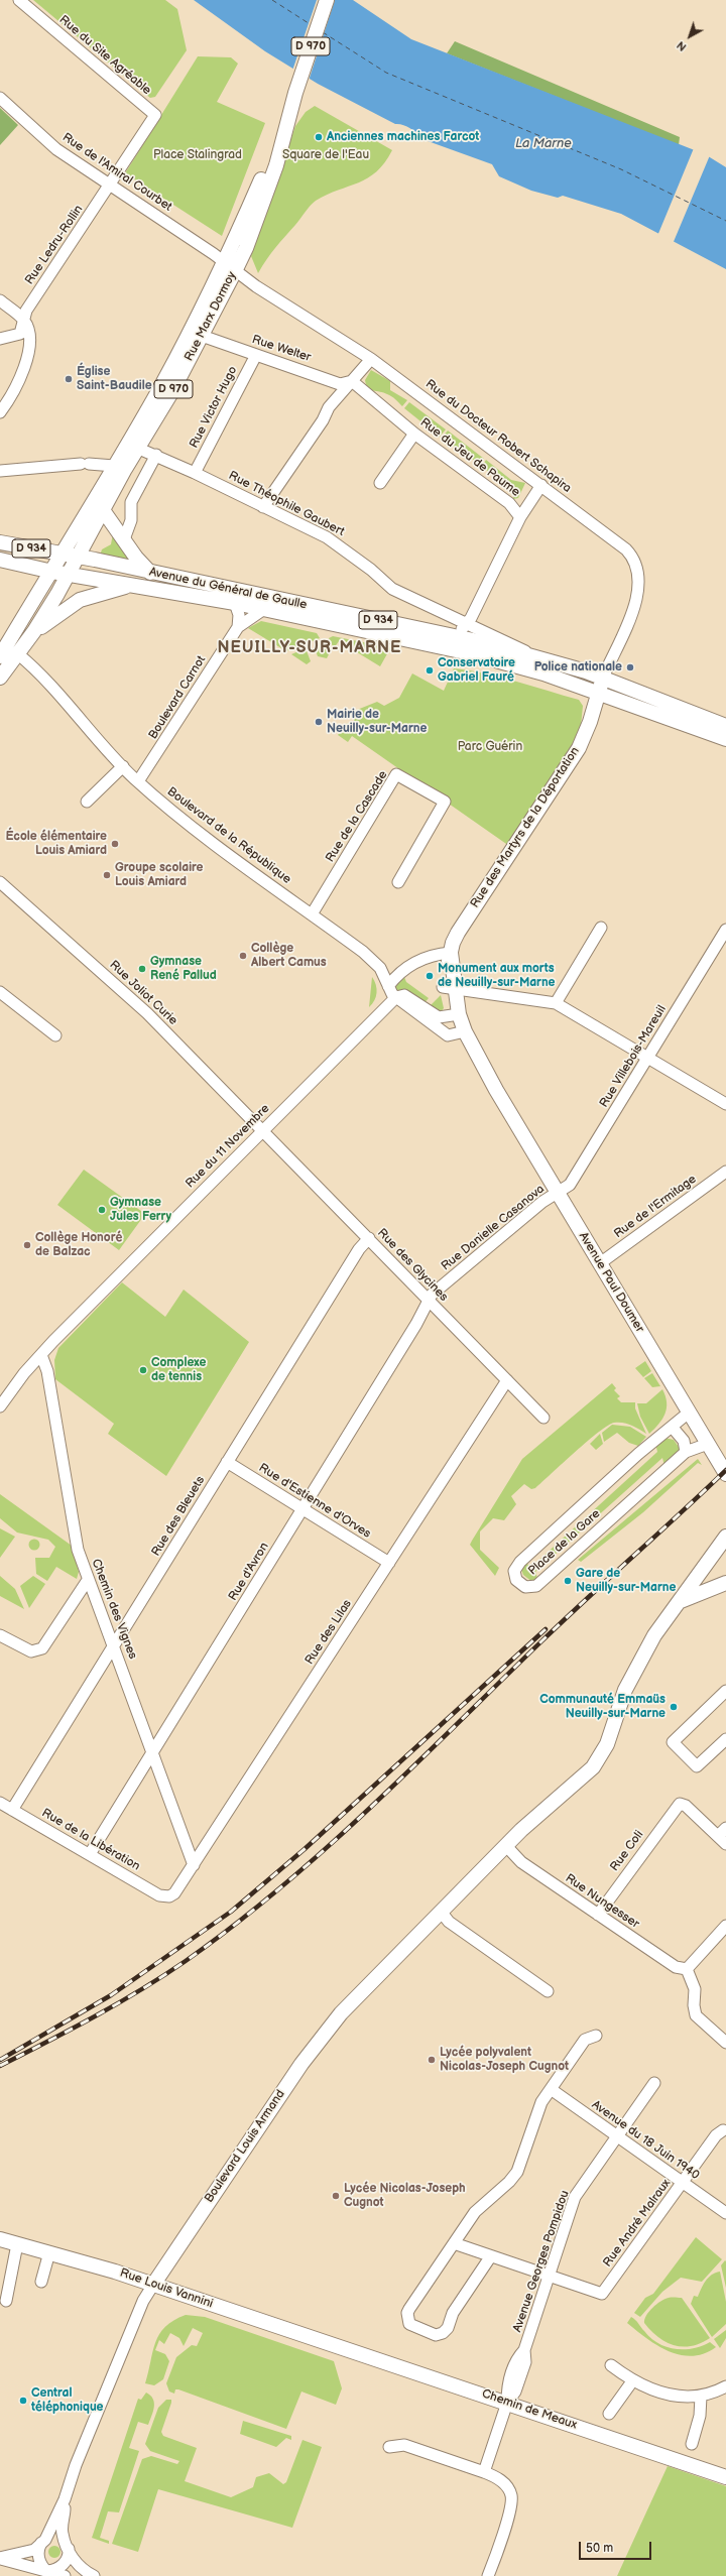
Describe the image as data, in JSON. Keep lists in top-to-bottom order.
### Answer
{
  "streets": {
    "main road": [
      "D 970",
      "Rue Marx Dormoy",
      "D 934",
      "Avenue du Général de Gaulle",
      "Rue des Martyrs de la Déportation",
      "Avenue Paul Doumer",
      "Boulevard Louis Armand",
      "Rue Louis Vannini",
      "Chemin de Meaux"
    ],
    "street": [
      "Rue du Site Agréable",
      "Rue de l'Amiral Courbet",
      "Rue Ledru-Rollin",
      "Rue Welter",
      "Rue Victor Hugo",
      "Rue du Docteur Robert Schapira",
      "Rue du Jeu de Paume",
      "Rue Théophile Gaubert",
      "Boulevard Carnot",
      "Rue de la Cascade",
      "Boulevard de la République",
      "Rue Joliot Curie",
      "Rue Villebois-Mareuil",
      "Rue du 11 Novembre",
      "Rue de l'Ermitage",
      "Rue Danielle Casanova",
      "Rue des Glycines",
      "Rue d'Estienne d'Orves",
      "Rue des Bleuets",
      "Place de la Gare",
      "Rue d'Avron",
      "Chemin des Vignes",
      "Rue des Lilas",
      "Rue de la Libération",
      "Rue Coli",
      "Rue Nungesser",
      "Avenue du 18 Juin 1940",
      "Rue André Malraux",
      "Avenue Georges Pompidou"
    ]
  },
  "crossings": [
    ["D 970", "Rue Marx Dormoy"],
    ["D 970", "Avenue du Général de Gaulle"],
    ["D 970", "Boulevard de la République"],
    ["Rue du Site Agréable", "Rue Ledru-Rollin"],
    ["Rue de l'Amiral Courbet", "Rue Ledru-Rollin"],
    ["Rue de l'Amiral Courbet", "Rue Marx Dormoy"],
    ["Rue de l'Amiral Courbet", "Rue du Docteur Robert Schapira"],
    ["Rue Marx Dormoy", "Rue Welter"],
    ["Rue Marx Dormoy", "Rue du Docteur Robert Schapira"],
    ["Rue Marx Dormoy", "Rue Théophile Gaubert"],
    ["Rue Welter", "Rue Victor Hugo"],
    ["Rue Welter", "Rue du Jeu de Paume"],
    ["Rue Victor Hugo", "Rue Théophile Gaubert"],
    ["Rue du Docteur Robert Schapira", "D 934"],
    ["Rue du Docteur Robert Schapira", "Avenue du Général de Gaulle"],
    ["Rue du Docteur Robert Schapira", "Rue des Martyrs de la Déportation"],
    ["Rue du Jeu de Paume", "Rue Théophile Gaubert"],
    ["Rue du Jeu de Paume", "Avenue du Général de Gaulle"],
    ["Rue Théophile Gaubert", "Avenue du Général de Gaulle"],
    ["D 934", "Avenue du Général de Gaulle"],
    ["D 934", "Rue des Martyrs de la Déportation"],
    ["Avenue du Général de Gaulle", "Boulevard Carnot"],
    ["Avenue du Général de Gaulle", "Rue des Martyrs de la Déportation"],
    ["Boulevard Carnot", "Boulevard de la République"],
    ["Rue de la Cascade", "Boulevard de la République"],
    ["Rue des Martyrs de la Déportation", "Avenue Paul Doumer"],
    ["Boulevard de la République", "Rue du 11 Novembre"],
    ["Rue Joliot Curie", "Rue du 11 Novembre"],
    ["Rue Joliot Curie", "Rue des Glycines"],
    ["Rue Villebois-Mareuil", "Rue Danielle Casanova"],
    ["Rue Villebois-Mareuil", "Avenue Paul Doumer"],
    ["Rue du 11 Novembre", "Rue des Glycines"],
    ["Rue du 11 Novembre", "Chemin des Vignes"],
    ["Rue de l'Ermitage", "Avenue Paul Doumer"],
    ["Rue Danielle Casanova", "Rue des Glycines"],
    ["Rue Danielle Casanova", "Avenue Paul Doumer"],
    ["Rue Danielle Casanova", "Rue d'Avron"],
    ["Rue des Glycines", "Rue des Bleuets"],
    ["Rue des Glycines", "Rue d'Avron"],
    ["Rue des Glycines", "Rue des Lilas"],
    ["Avenue Paul Doumer", "Place de la Gare"],
    ["Rue d'Estienne d'Orves", "Rue des Bleuets"],
    ["Rue d'Estienne d'Orves", "Rue d'Avron"],
    ["Rue d'Estienne d'Orves", "Rue des Lilas"],
    ["Rue des Bleuets", "Chemin des Vignes"],
    ["Rue des Bleuets", "Rue de la Libération"],
    ["Rue d'Avron", "Chemin des Vignes"],
    ["Rue d'Avron", "Rue de la Libération"],
    ["Chemin des Vignes", "Rue des Lilas"],
    ["Rue des Lilas", "Rue de la Libération"],
    ["Rue Coli", "Rue Nungesser"],
    ["Rue Nungesser", "Boulevard Louis Armand"],
    ["Avenue du 18 Juin 1940", "Rue André Malraux"],
    ["Avenue du 18 Juin 1940", "Avenue Georges Pompidou"],
    ["Boulevard Louis Armand", "Rue Louis Vannini"],
    ["Rue André Malraux", "Avenue Georges Pompidou"],
    ["Avenue Georges Pompidou", "Chemin de Meaux"],
    ["Rue Louis Vannini", "Chemin de Meaux"]
  ],
  "districts": ["NEUILLY-SUR-MARNE"],
  "water": ["La Marne"],
  "parks": ["Place Stalingrad", "Square de l'Eau", "Parc Guérin"],
  "places": [
    "Anciennes machines Farcot",
    "Église Saint-Baudile",
    "Police nationale",
    "Conservatoire Gabriel Fauré",
    "Mairie de Neuilly-sur-Marne",
    "École élémentaire Louis Amiard",
    "Groupe scolaire Louis Amiard",
    "Collège Albert Camus",
    "Gymnase René Pallud",
    "Monument aux morts de Neuilly-sur-Marne",
    "Gymnase Jules Ferry",
    "Collège Honoré de Balzac",
    "Complexe de tennis",
    "Gare de Neuilly-sur-Marne",
    "Communauté Emmaüs Neuilly-sur-Marne",
    "Lycée polyvalent Nicolas-Joseph Cugnot",
    "Lycée Nicolas-Joseph Cugnot",
    "Central téléphonique"
  ],
  "scale_bar": "50 m",
  "north": "bottom left"
}
